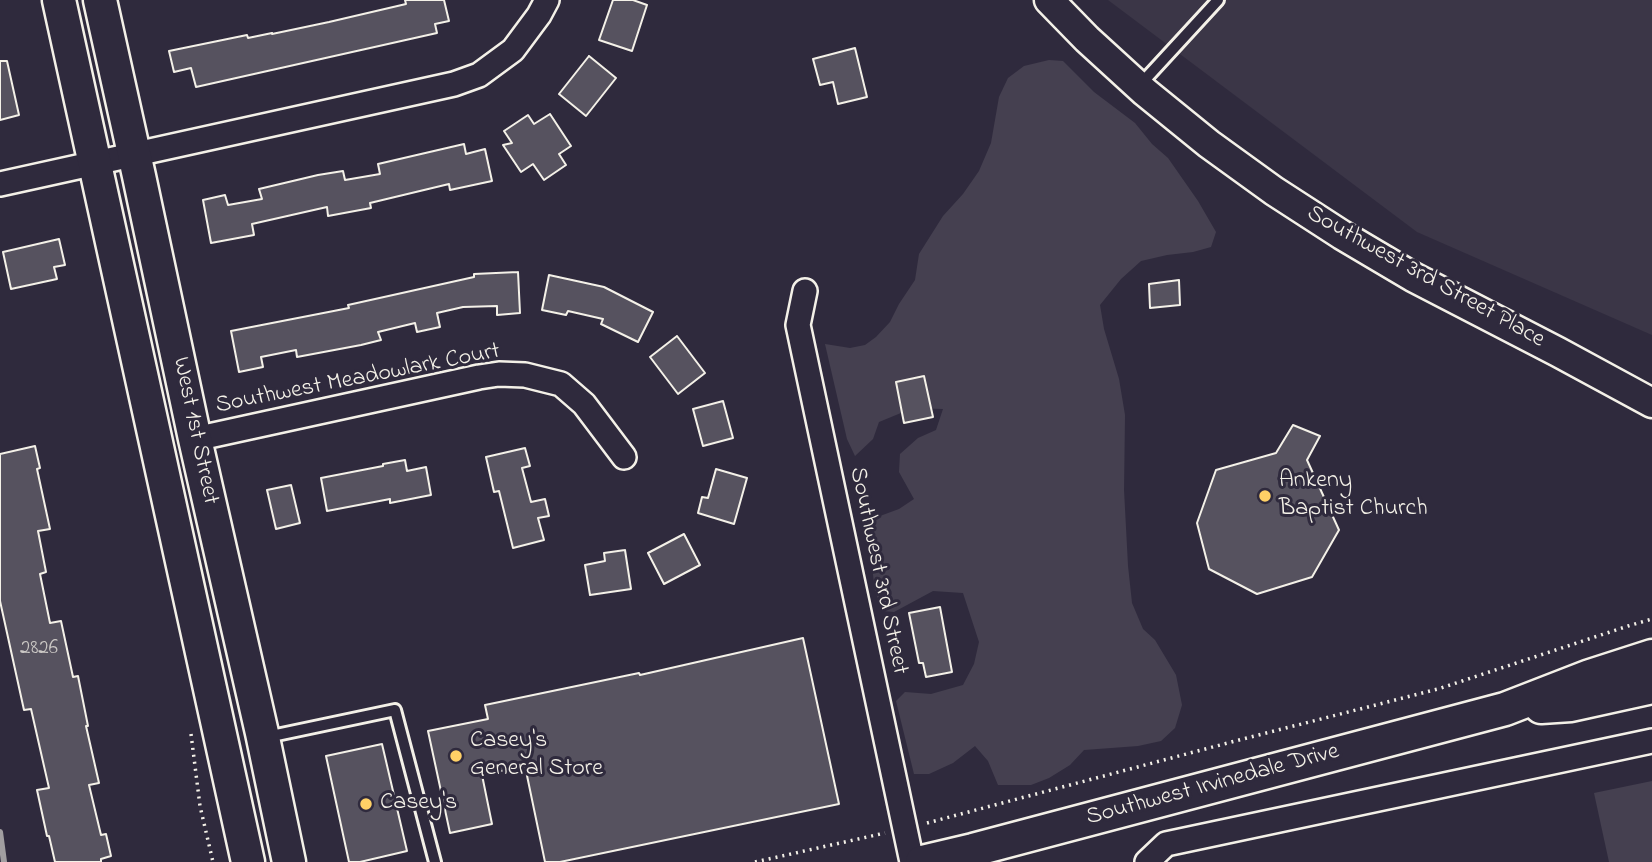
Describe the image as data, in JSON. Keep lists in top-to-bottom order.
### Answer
{
  "streets": {
    "main road": ["West 1st Street", "Southwest Irvinedale Drive"],
    "street": ["Southwest 3rd Street Place", "Southwest Meadowlark Court", "Southwest 3rd Street"]
  },
  "crossings": [
    ["Southwest Meadowlark Court", "West 1st Street"]
  ],
  "places": ["Ankeny Baptist Church", "Casey's General Store", "Casey's"],
  "house_numbers": ["2826"]
}
